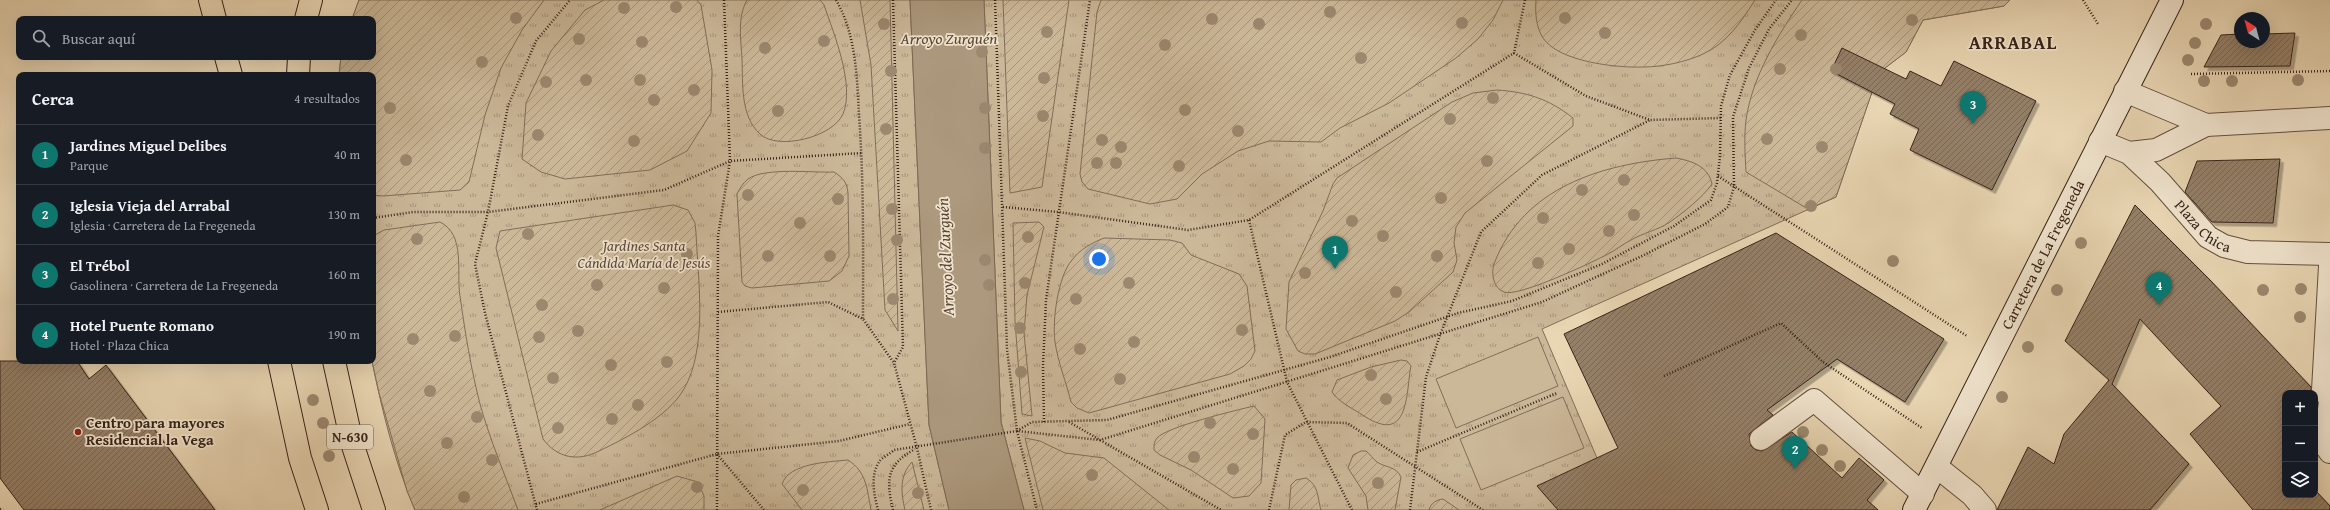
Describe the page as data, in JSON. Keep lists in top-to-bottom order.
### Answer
{
  "streets": {
    "highway": ["N-630"],
    "street": ["Plaza Chica", "Carretera de La Fregeneda"]
  },
  "crossings": [
    ["Plaza Chica", "Carretera de La Fregeneda"]
  ],
  "districts": ["ARRABAL"],
  "water": ["Arroyo Zurguén", "Arroyo del Zurguén"],
  "parks": ["Jardines Santa Cándida María de Jesús"],
  "places": ["Centro para mayores Residencial la Vega"],
  "north": "top left",
  "page": {
    "search": "Buscar aquí",
    "heading": ["Cerca", "4 resultados"],
    "pins": [
      "3",
      "1",
      "4",
      "2"
    ],
    "list": [
      {
        "mark": "1",
        "name": "Jardines Miguel Delibes",
        "note": "Parque",
        "value": "40 m"
      },
      {
        "mark": "2",
        "name": "Iglesia Vieja del Arrabal",
        "note": "Iglesia · Carretera de La Fregeneda",
        "value": "130 m"
      },
      {
        "mark": "3",
        "name": "El Trébol",
        "note": "Gasolinera · Carretera de La Fregeneda",
        "value": "160 m"
      },
      {
        "mark": "4",
        "name": "Hotel Puente Romano",
        "note": "Hotel · Plaza Chica",
        "value": "190 m"
      }
    ],
    "map_buttons": ["+", "−"]
  }
}
